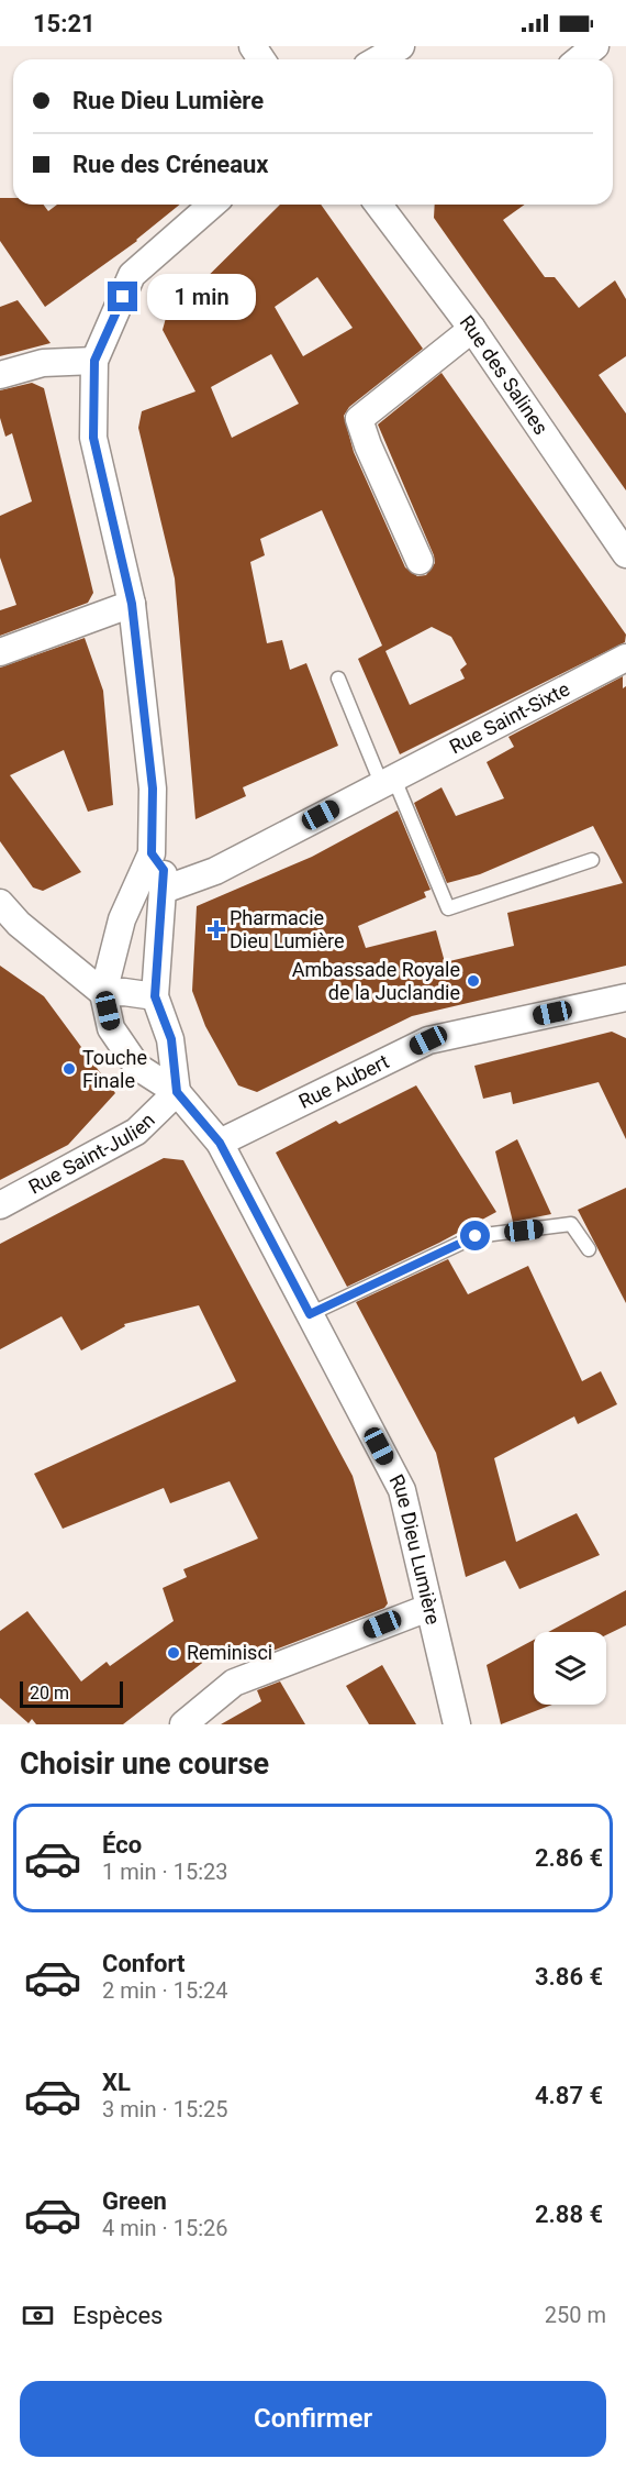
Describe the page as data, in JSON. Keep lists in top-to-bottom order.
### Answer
{
  "streets": {
    "street": [
      "Rue des Salines",
      "Rue Saint-Sixte",
      "Rue Aubert",
      "Rue Saint-Julien",
      "Rue Dieu Lumière"
    ]
  },
  "crossings": [
    ["Rue Aubert", "Rue Dieu Lumière"],
    ["Rue Saint-Julien", "Rue Dieu Lumière"]
  ],
  "places": {
    "health": ["Pharmacie Dieu Lumière"],
    "other": ["Ambassade Royale de la Juclandie", "Touche Finale", "Reminisci"]
  },
  "scale_bar": "20 m",
  "page": {
    "status": "15:21",
    "banner": ["Rue Dieu Lumière", "Rue des Créneaux"],
    "bubble": "1 min",
    "scale": "20 m",
    "heading": "Choisir une course",
    "list": [
      {
        "name": "Éco",
        "note": "1 min · 15:23",
        "value": "2.86 €"
      },
      {
        "name": "Confort",
        "note": "2 min · 15:24",
        "value": "3.86 €"
      },
      {
        "name": "XL",
        "note": "3 min · 15:25",
        "value": "4.87 €"
      },
      {
        "name": "Green",
        "note": "4 min · 15:26",
        "value": "2.88 €"
      }
    ],
    "pay": ["Espèces", "250 m"],
    "buttons": "Confirmer"
  }
}
